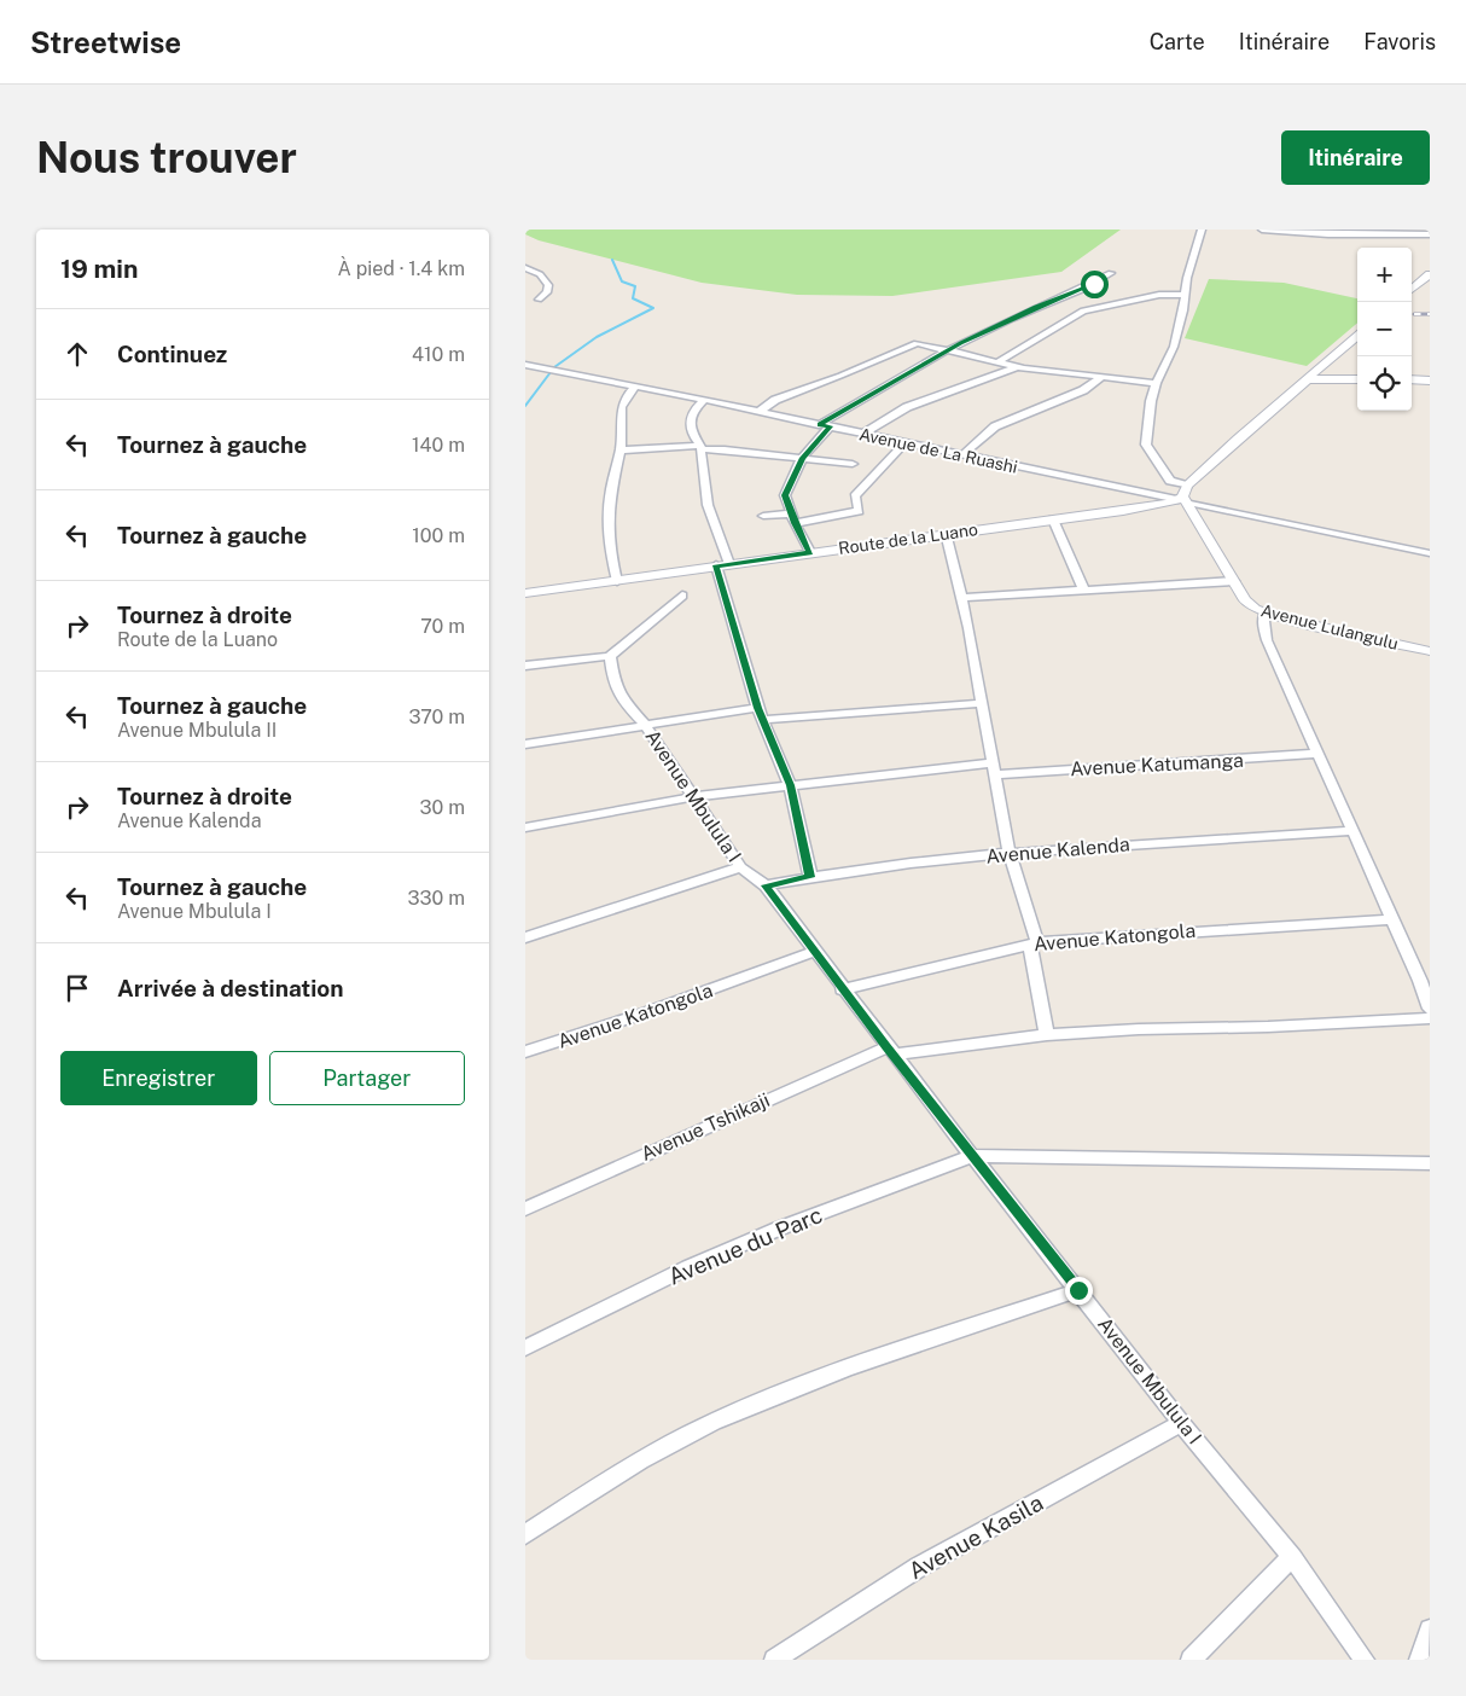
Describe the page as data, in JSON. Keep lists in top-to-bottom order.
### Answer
{
  "streets": {
    "street": [
      "Avenue de La Ruashi",
      "Route de la Luano",
      "Avenue Lulangulu",
      "Avenue Katumanga",
      "Avenue Mbulula I",
      "Avenue Kalenda",
      "Avenue Katongola",
      "Avenue Tshikaji",
      "Avenue du Parc",
      "Avenue Kasila"
    ]
  },
  "crossings": [
    ["Avenue de La Ruashi", "Route de la Luano"],
    ["Avenue de La Ruashi", "Avenue Lulangulu"],
    ["Route de la Luano", "Avenue Lulangulu"],
    ["Avenue Katumanga", "Avenue Mbulula I"],
    ["Avenue Mbulula I", "Avenue Kalenda"],
    ["Avenue Mbulula I", "Avenue Katongola"],
    ["Avenue Mbulula I", "Avenue Tshikaji"],
    ["Avenue Mbulula I", "Avenue du Parc"],
    ["Avenue Mbulula I", "Avenue Kasila"]
  ],
  "page": {
    "header": "Streetwise",
    "nav": ["Carte", "Itinéraire", "Favoris"],
    "buttons": [
      "Itinéraire",
      ["Enregistrer", "Partager"]
    ],
    "title": "Nous trouver",
    "heading": ["19 min", "À pied · 1.4 km"],
    "map_buttons": ["+", "−"],
    "list": [
      ["Continuez", "410 m"],
      ["Tournez à gauche", "140 m"],
      ["Tournez à gauche", "100 m"],
      ["Tournez à droite", "Route de la Luano", "70 m"],
      ["Tournez à gauche", "Avenue Mbulula II", "370 m"],
      ["Tournez à droite", "Avenue Kalenda", "30 m"],
      ["Tournez à gauche", "Avenue Mbulula I", "330 m"],
      "Arrivée à destination"
    ]
  }
}
